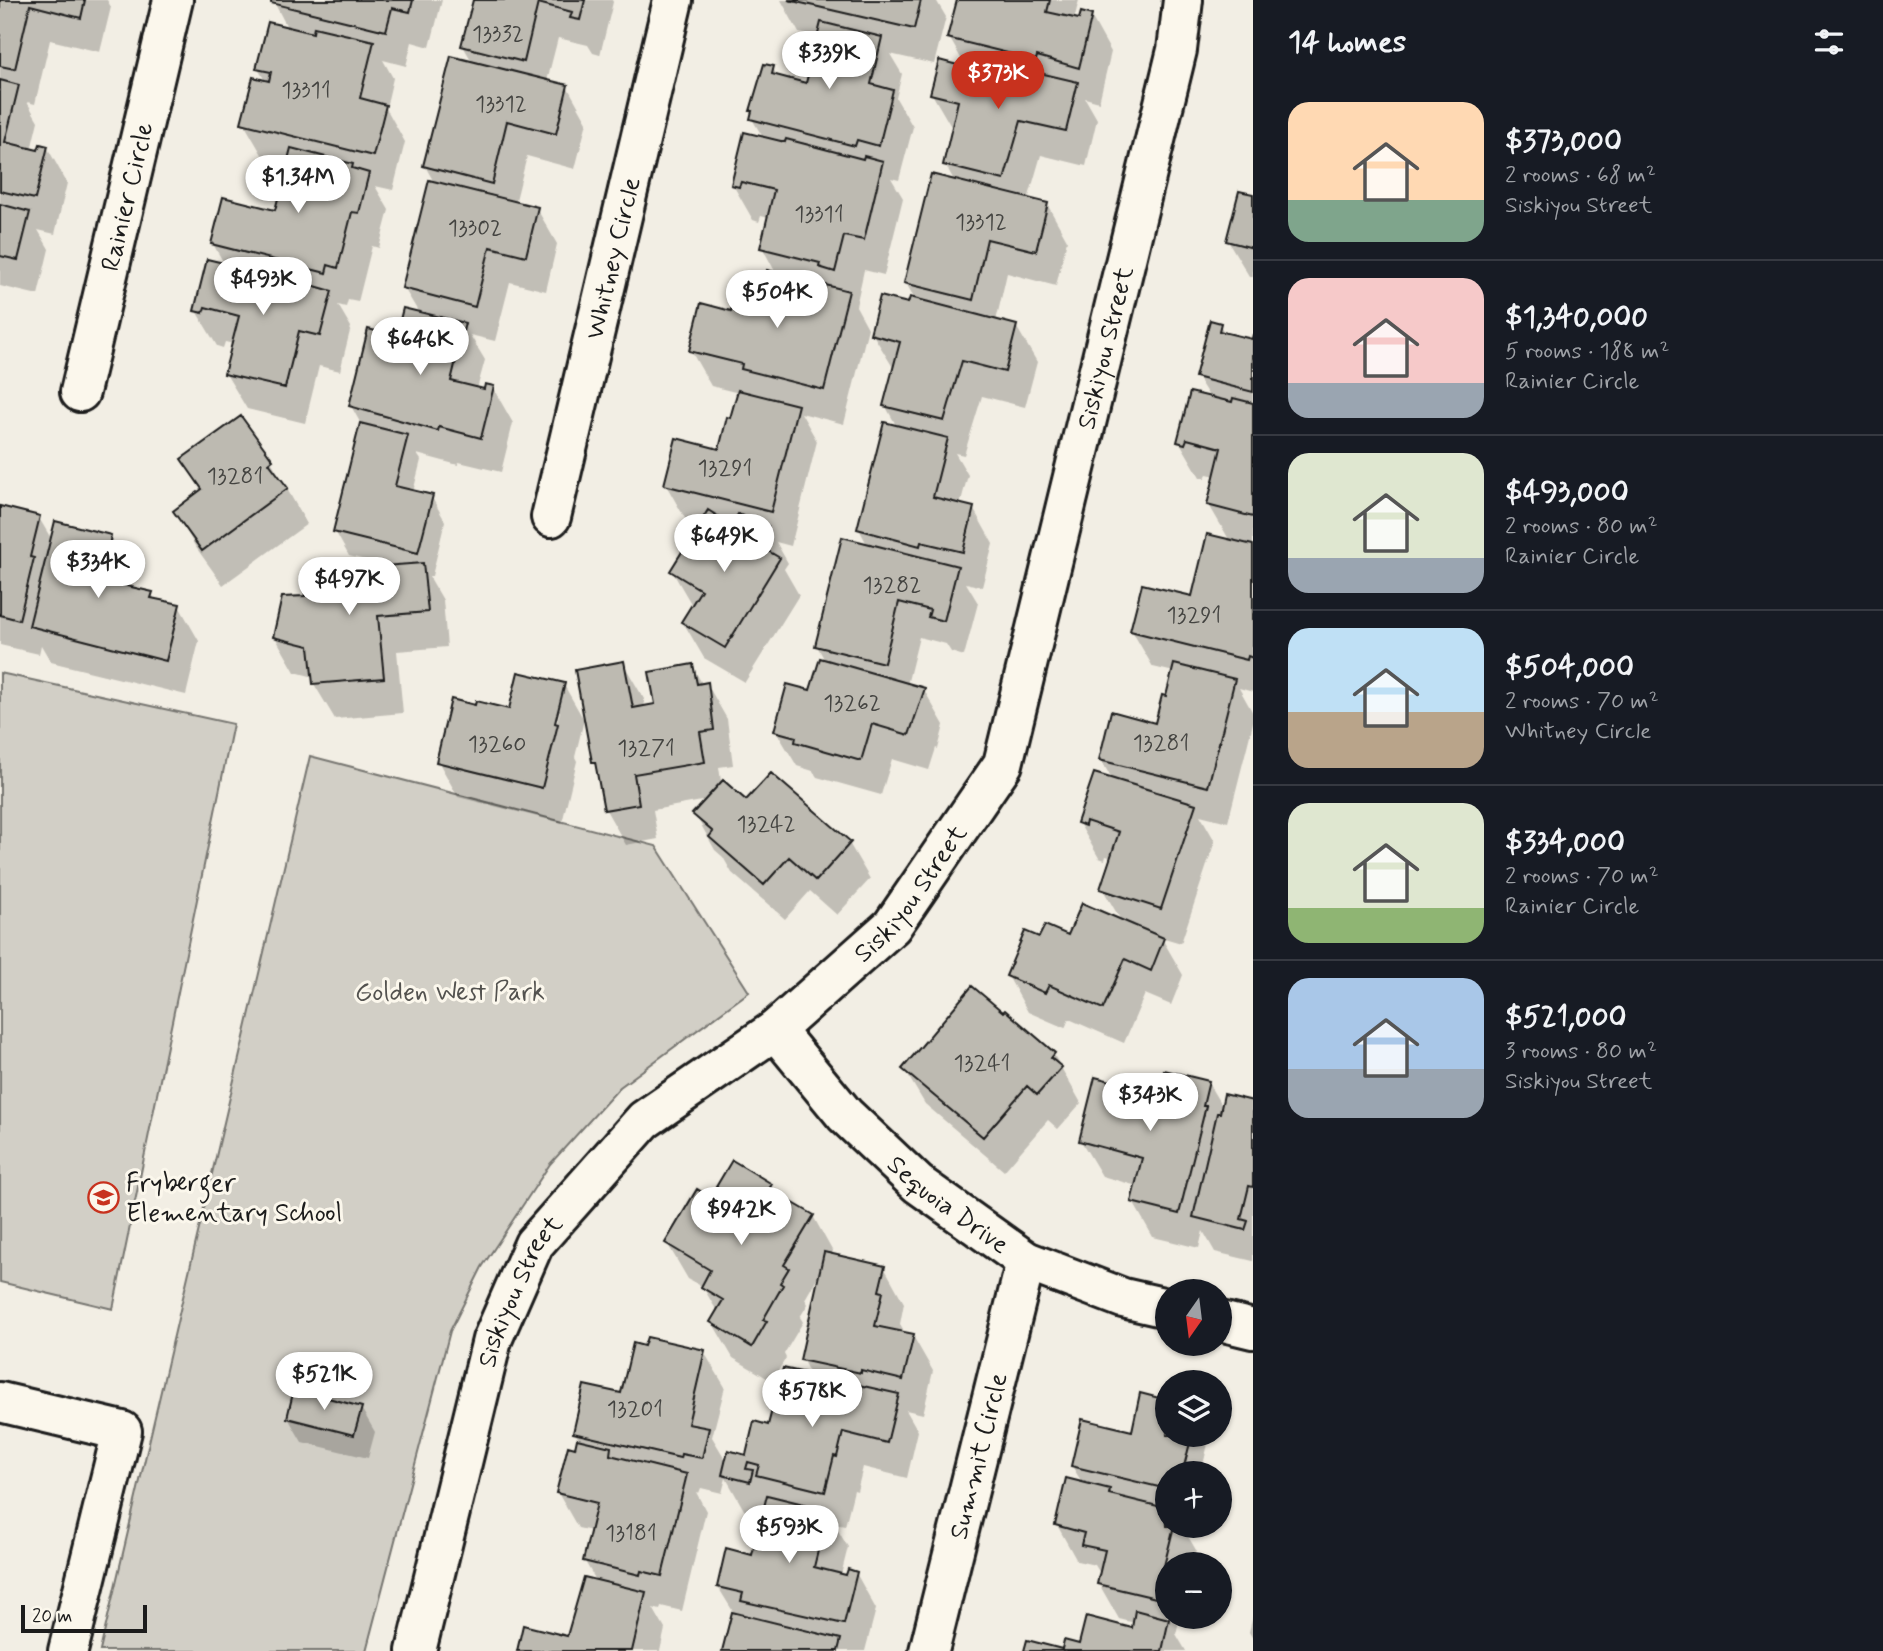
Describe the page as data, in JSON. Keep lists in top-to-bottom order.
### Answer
{
  "streets": {
    "street": [
      "Rainier Circle",
      "Whitney Circle",
      "Siskiyou Street",
      "Sequoia Drive",
      "Summit Circle"
    ]
  },
  "crossings": [
    ["Siskiyou Street", "Sequoia Drive"],
    ["Sequoia Drive", "Summit Circle"]
  ],
  "parks": ["Golden West Park"],
  "places": {
    "school or university": ["Fryberger Elementary School"]
  },
  "house_numbers": [
    "13332",
    "13311",
    "13312",
    "13311",
    "13312",
    "13302",
    "13291",
    "13281",
    "13282",
    "13291",
    "13262",
    "13281",
    "13260",
    "13271",
    "13242",
    "13241",
    "13201",
    "13181"
  ],
  "scale_bar": "20 m",
  "north": "bottom",
  "page": {
    "heading": "14 homes",
    "price": [
      "$339K",
      "$373K",
      "$1.34M",
      "$493K",
      "$504K",
      "$646K",
      "$649K",
      "$334K",
      "$497K",
      "$343K",
      "$942K",
      "$521K",
      "$578K",
      "$593K"
    ],
    "list": [
      {
        "name": "$373,000",
        "note": "2 rooms · 68 m² · Siskiyou Street"
      },
      {
        "name": "$1,340,000",
        "note": "5 rooms · 188 m² · Rainier Circle"
      },
      {
        "name": "$493,000",
        "note": "2 rooms · 80 m² · Rainier Circle"
      },
      {
        "name": "$504,000",
        "note": "2 rooms · 70 m² · Whitney Circle"
      },
      {
        "name": "$334,000",
        "note": "2 rooms · 70 m² · Rainier Circle"
      },
      {
        "name": "$521,000",
        "note": "3 rooms · 80 m² · Siskiyou Street"
      }
    ],
    "map_buttons": ["+", "−"],
    "scale": "20 m"
  }
}
